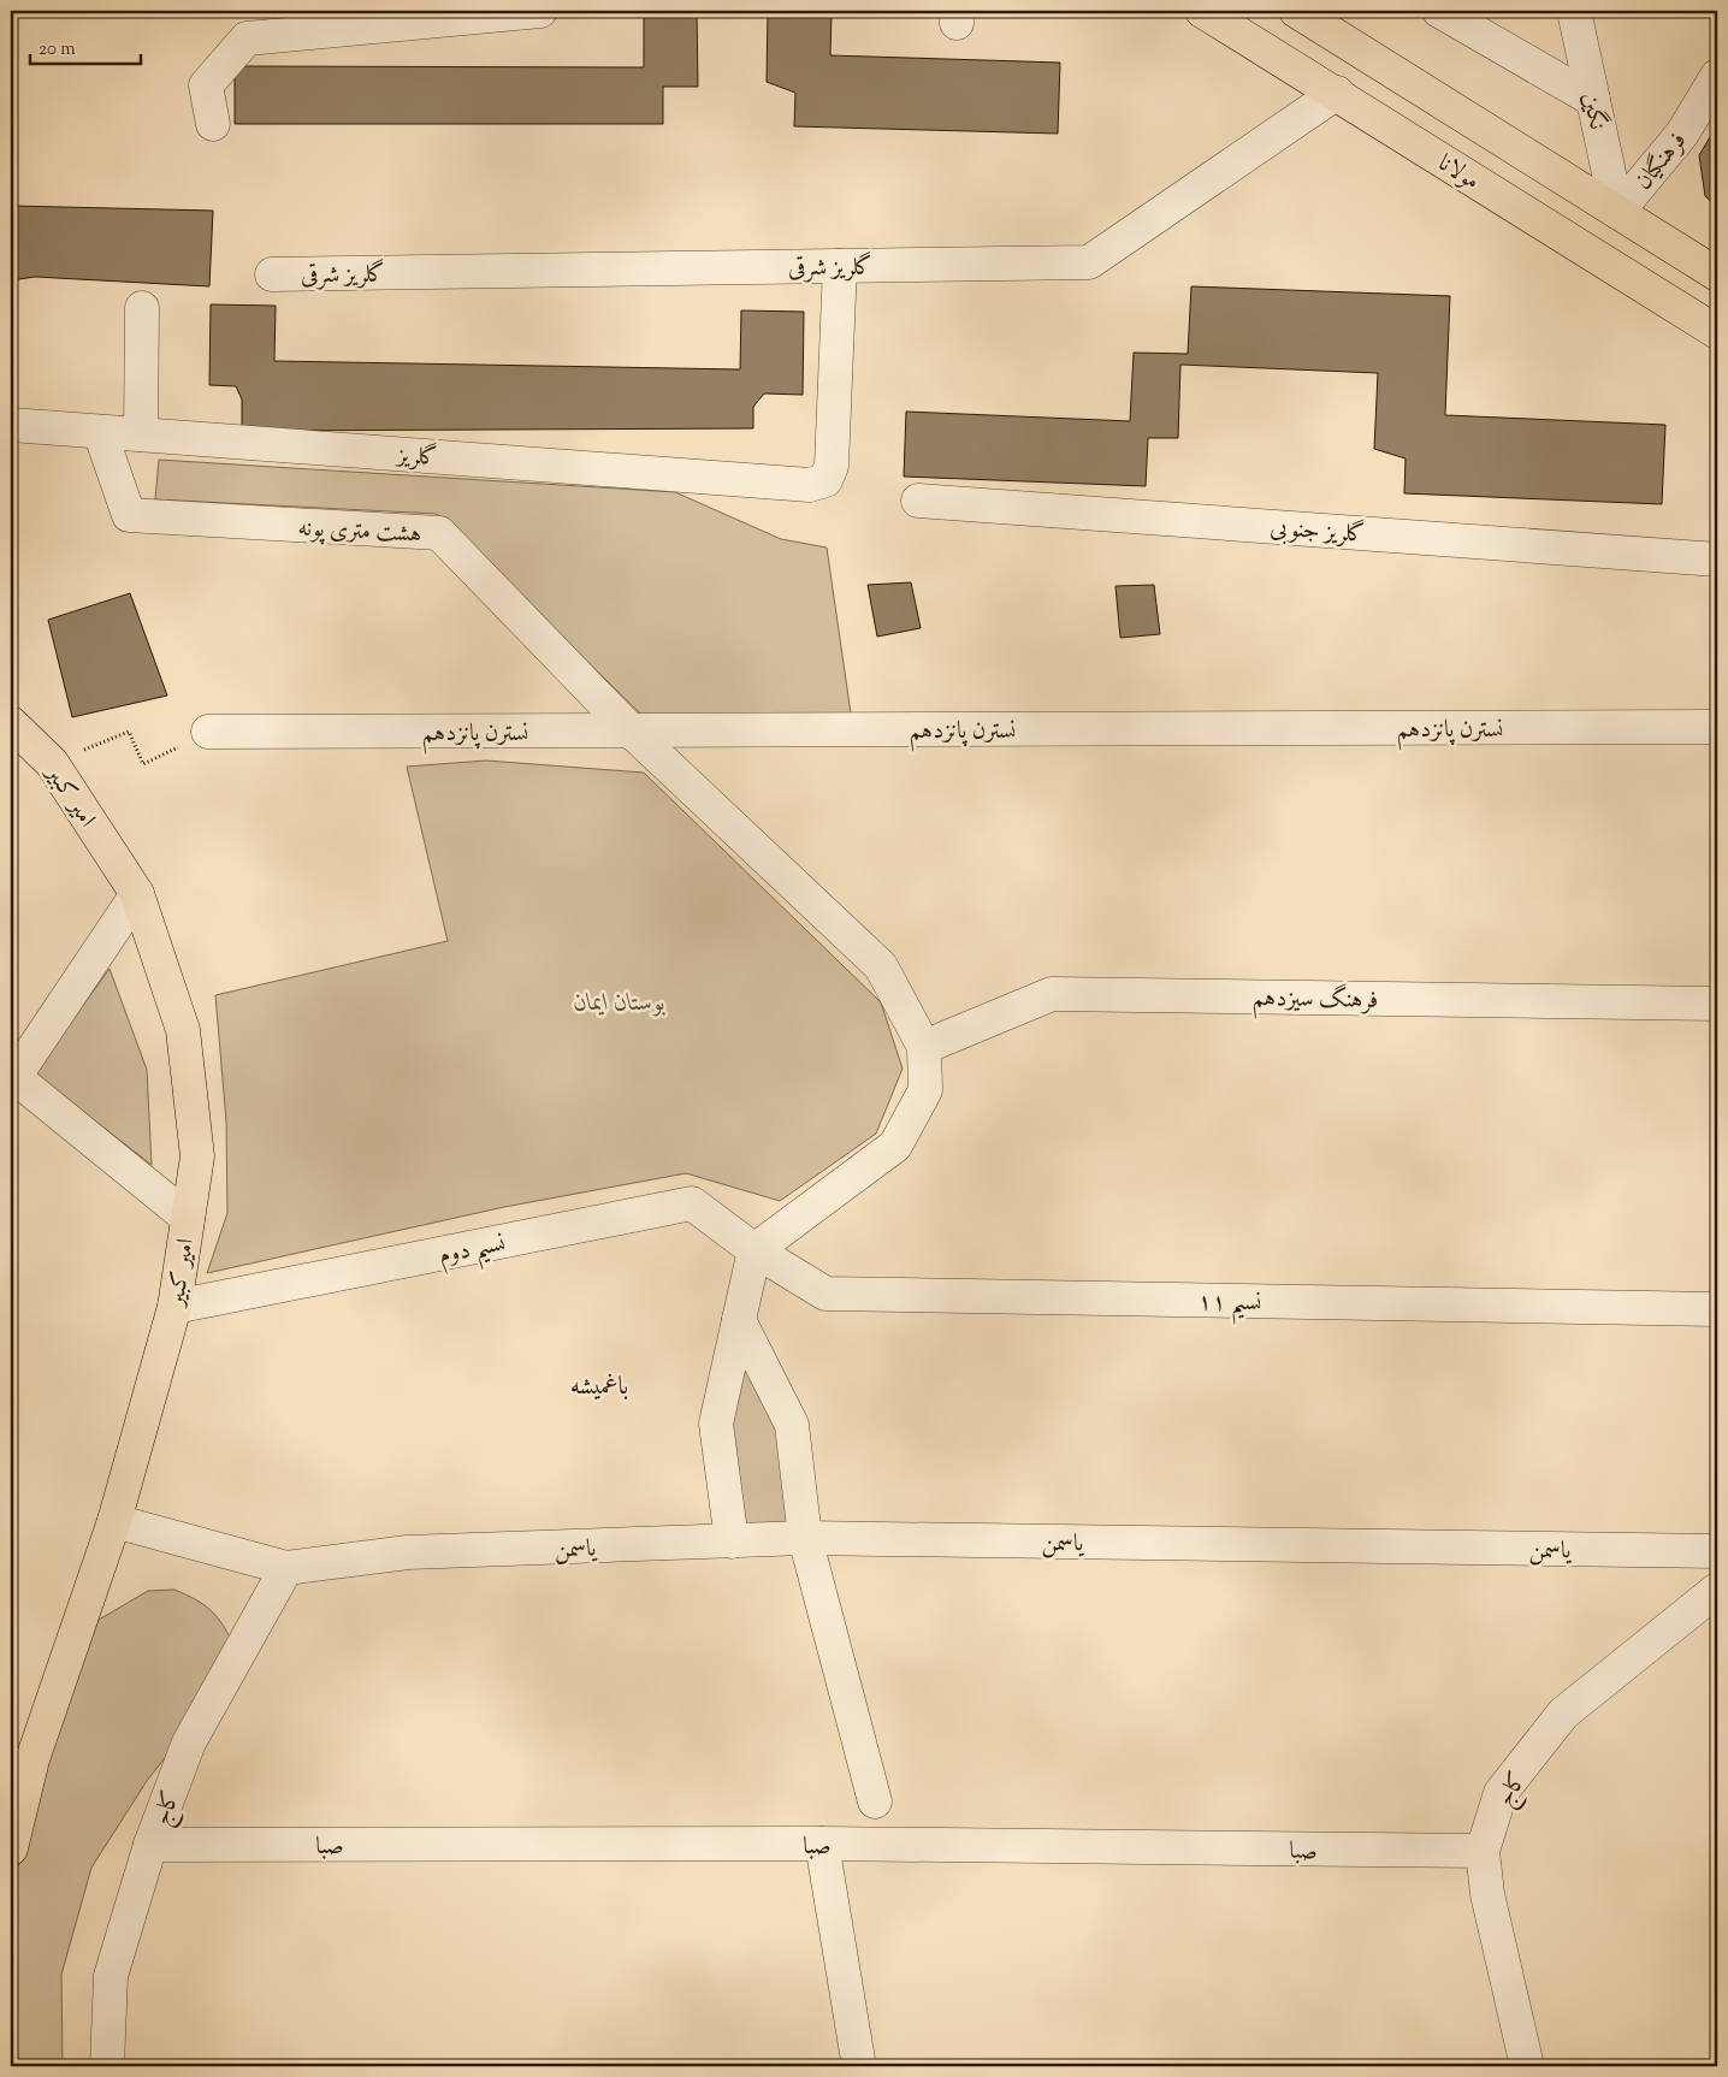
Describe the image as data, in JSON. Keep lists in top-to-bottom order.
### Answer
{
  "streets": {
    "main road": ["مولانا", "امیر کبیر"],
    "street": [
      "نگین",
      "فرهنگیان",
      "گلریز شرقی",
      "گلریز",
      "هشت متری پونه",
      "گلریز جنوبی",
      "نسترن پانزدهم",
      "فرهنگ سیزدهم",
      "نسیم دوم",
      "نسیم ۱۱",
      "یاسمن",
      "کاج",
      "صبا"
    ]
  },
  "crossings": [
    ["نگین", "فرهنگیان"],
    ["نگین", "مولانا"],
    ["فرهنگیان", "مولانا"],
    ["مولانا", "گلریز شرقی"],
    ["گلریز شرقی", "گلریز"],
    ["گلریز", "هشت متری پونه"],
    ["هشت متری پونه", "نسترن پانزدهم"],
    ["امیر کبیر", "نسیم دوم"],
    ["نسیم دوم", "نسیم ۱۱"],
    ["یاسمن", "کاج"],
    ["کاج", "صبا"]
  ],
  "districts": ["باغمیشه"],
  "parks": ["بوستان ایمان"],
  "scale_bar": "20 m"
}
